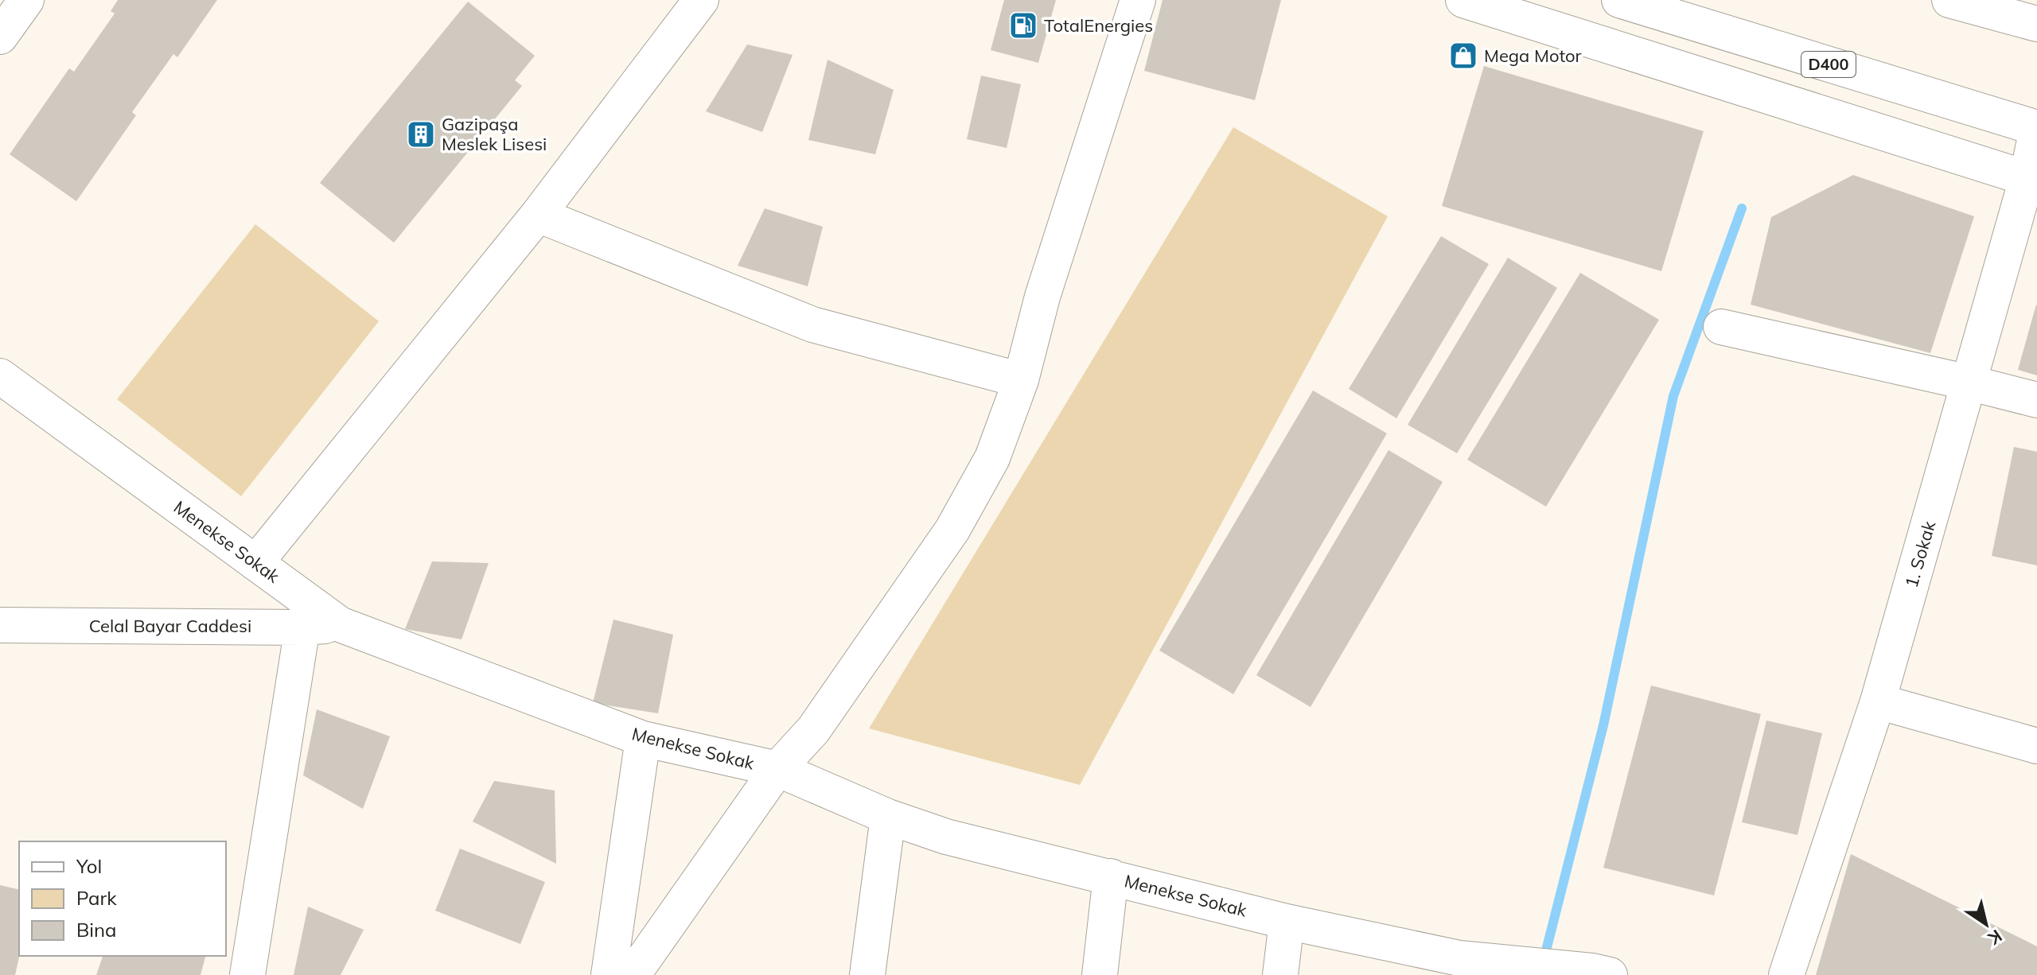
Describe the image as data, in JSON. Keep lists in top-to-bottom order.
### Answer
{
  "streets": {
    "main road": [
      "D400",
      "Menekse Sokak",
      "1. Sokak",
      "Celal Bayar Caddesi"
    ]
  },
  "crossings": [
    ["D400", "1. Sokak"],
    ["Menekse Sokak", "Celal Bayar Caddesi"]
  ],
  "places": {
    "fuel station": ["TotalEnergies"],
    "shop": ["Mega Motor"],
    "building": ["Gazipaşa Meslek Lisesi"]
  },
  "legend": ["Yol", "Park", "Bina"],
  "north": "bottom right"
}
